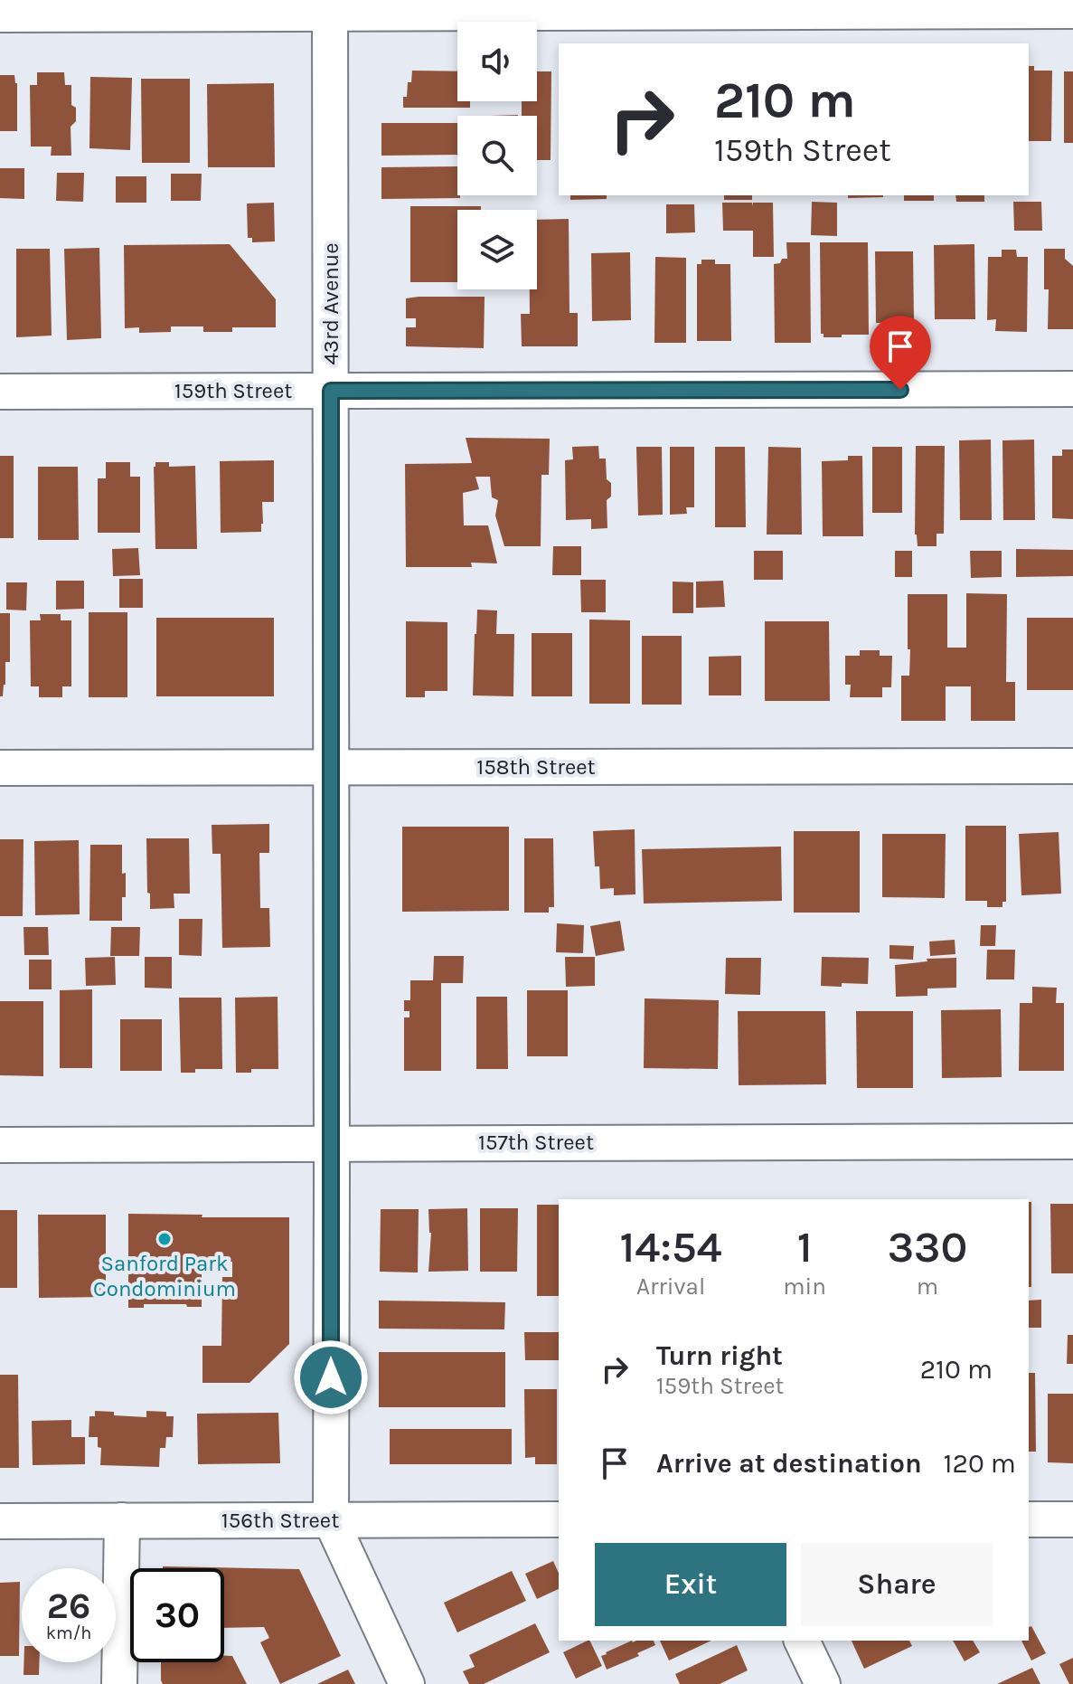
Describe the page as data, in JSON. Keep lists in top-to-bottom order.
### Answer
{
  "streets": {
    "street": [
      "43rd Avenue",
      "159th Street",
      "158th Street",
      "157th Street",
      "156th Street"
    ]
  },
  "crossings": [
    ["43rd Avenue", "159th Street"],
    ["43rd Avenue", "158th Street"],
    ["43rd Avenue", "157th Street"],
    ["43rd Avenue", "156th Street"]
  ],
  "places": ["Sanford Park Condominium"],
  "page": {
    "turn": ["210 m", "159th Street"],
    "eta": [
      "14:54",
      "Arrival",
      "1",
      "min",
      "330",
      "m"
    ],
    "list": [
      {
        "name": "Turn right",
        "note": "159th Street",
        "value": "210 m"
      },
      {
        "name": "Arrive at destination",
        "value": "120 m"
      }
    ],
    "buttons": ["Exit", "Share"],
    "speed": "26 km/h",
    "limit": "30"
  }
}
